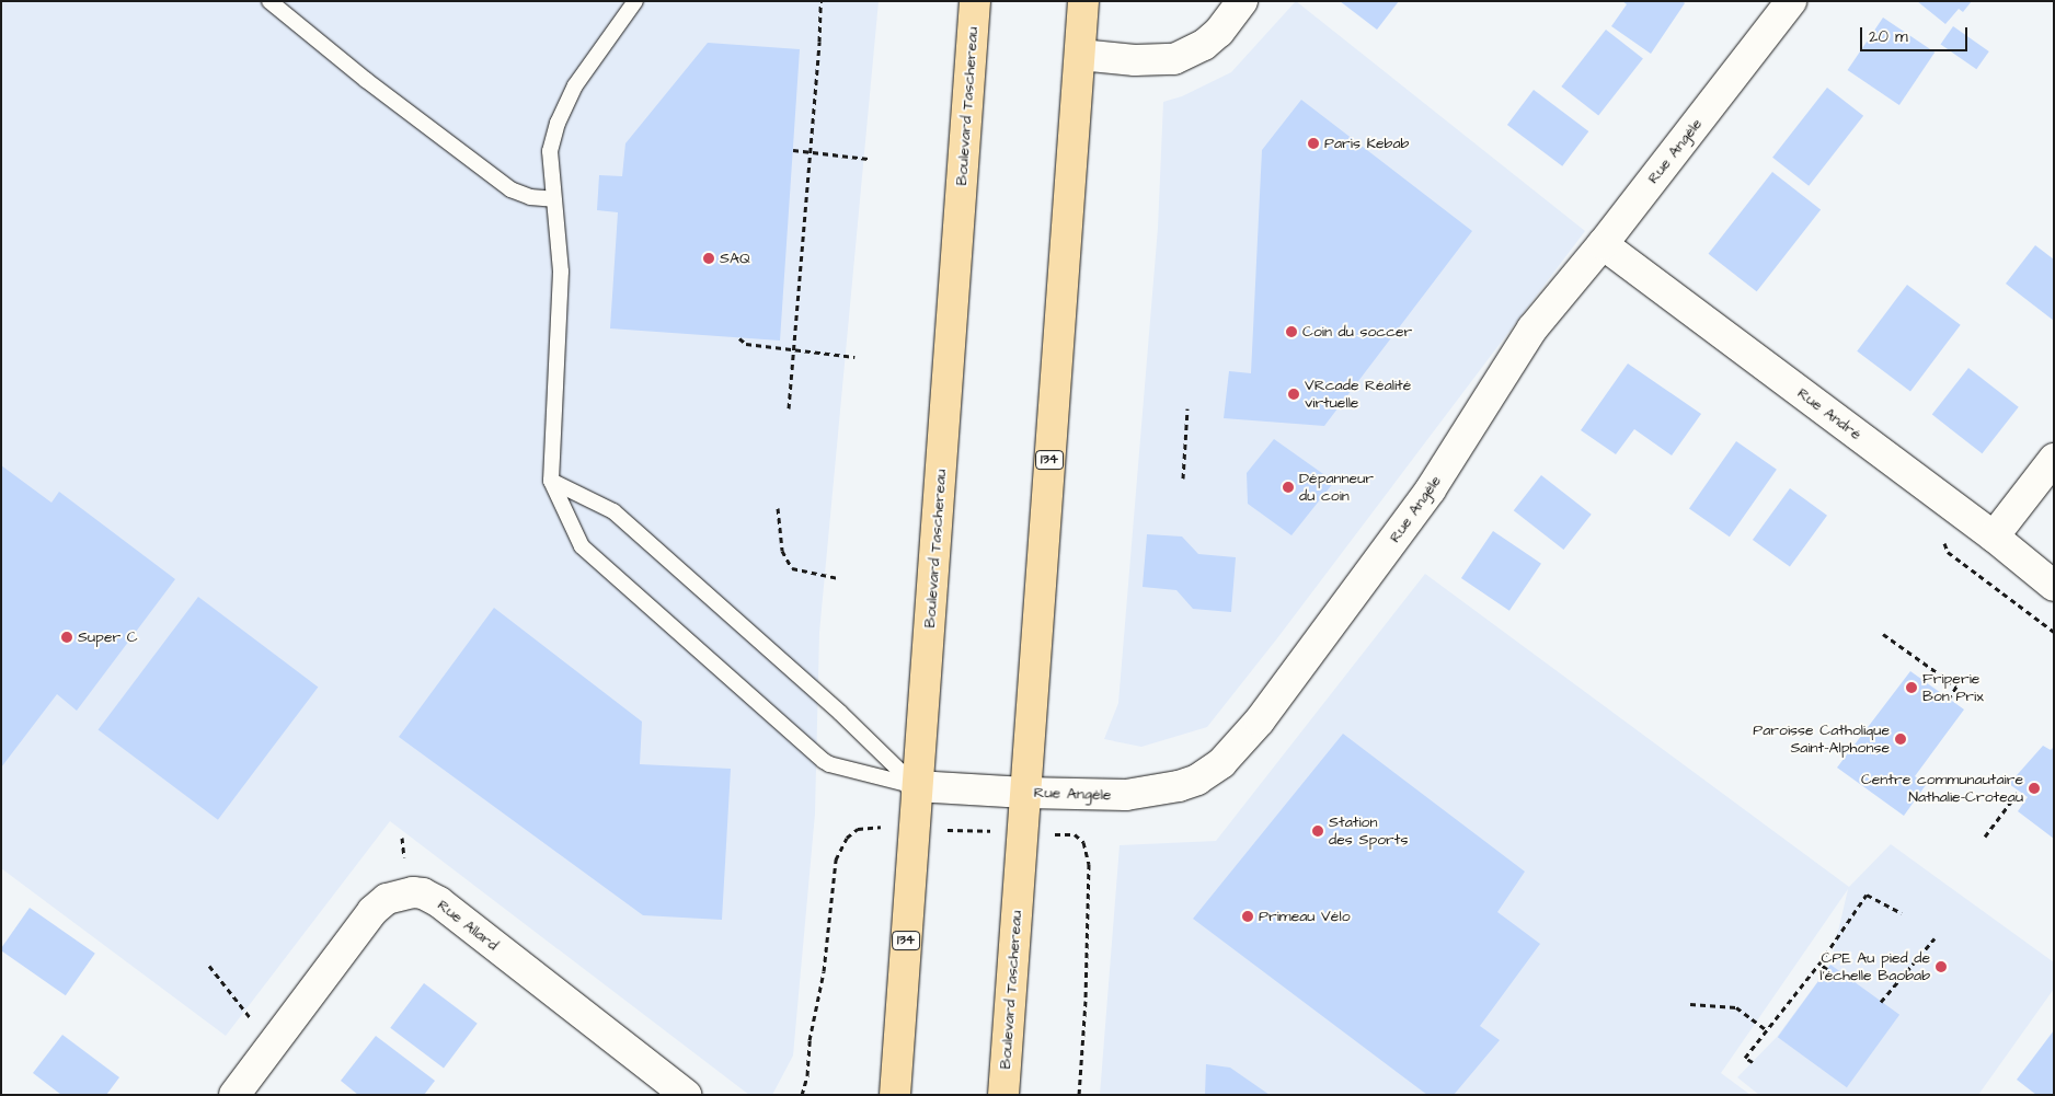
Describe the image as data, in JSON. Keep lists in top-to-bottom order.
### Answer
{
  "streets": {
    "main road": ["Boulevard Taschereau", "134"],
    "street": ["Rue Angèle", "Rue André", "Rue Allard"]
  },
  "crossings": [
    ["Boulevard Taschereau", "Rue Angèle"],
    ["Rue Angèle", "Rue André"]
  ],
  "places": [
    "Paris Kebab",
    "SAQ",
    "Coin du soccer",
    "VRcade Réalité virtuelle",
    "Dépanneur du coin",
    "Super C",
    "Friperie Bon Prix",
    "Paroisse Catholique Saint-Alphonse",
    "Centre communautaire Nathalie-Croteau",
    "Station des Sports",
    "Primeau Vélo",
    "CPE Au pied de l'échelle Baobab"
  ],
  "scale_bar": "20 m"
}
